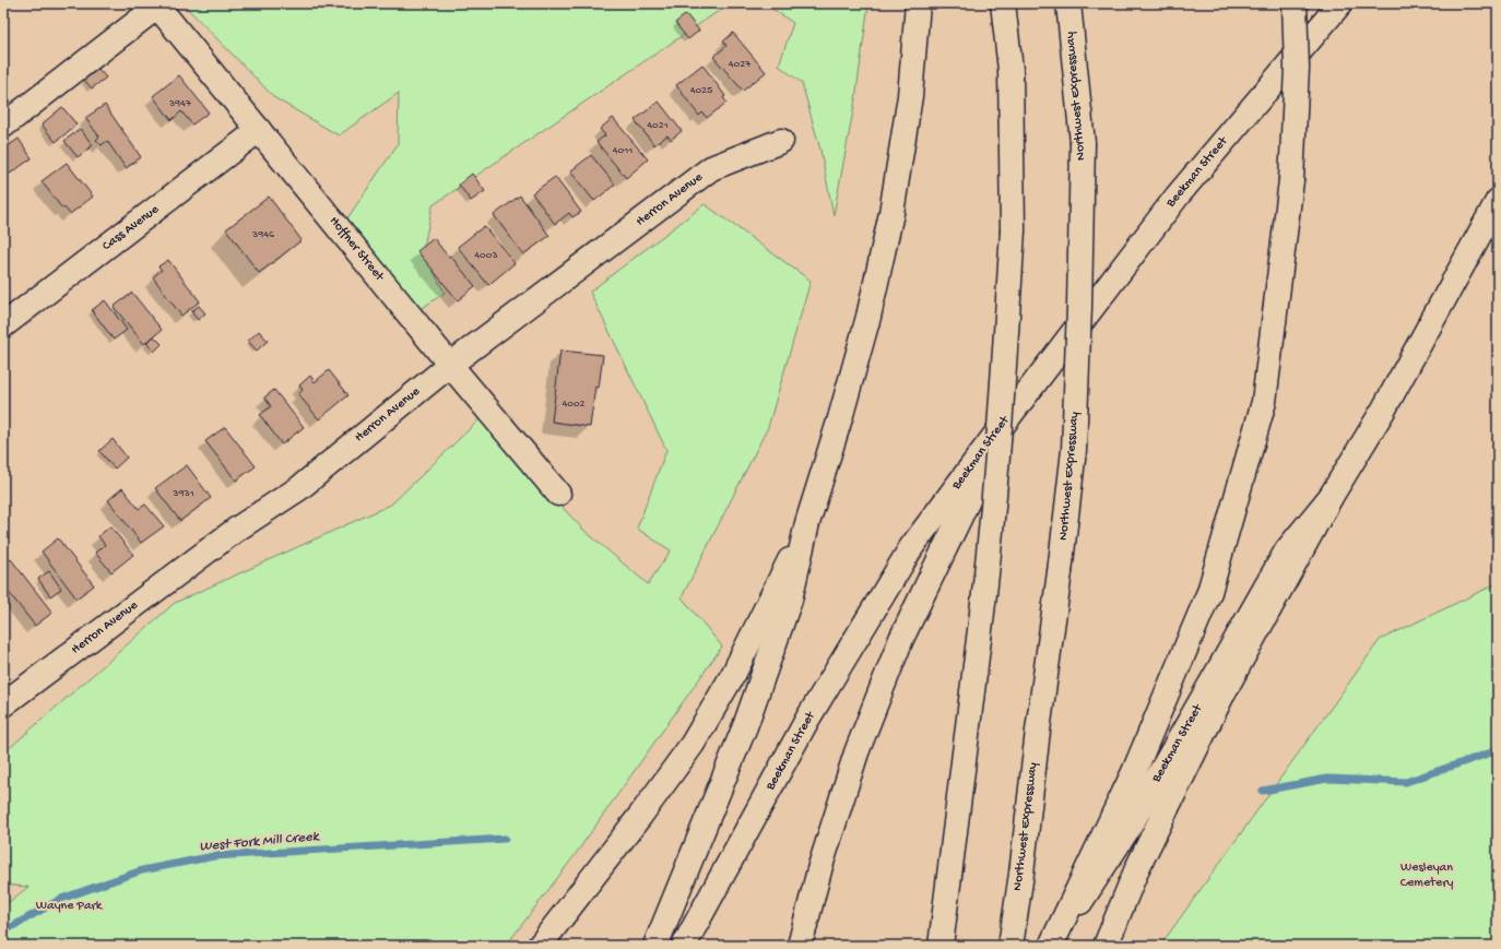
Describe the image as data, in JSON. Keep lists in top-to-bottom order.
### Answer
{
  "streets": {
    "main road": [
      "Northwest Expressway",
      "Beekman Street",
      "Herron Avenue",
      "Cass Avenue",
      "Hoffner Street"
    ]
  },
  "crossings": [
    ["Herron Avenue", "Hoffner Street"],
    ["Cass Avenue", "Hoffner Street"]
  ],
  "water": ["West Fork Mill Creek"],
  "parks": ["Wesleyan Cemetery", "Wayne Park"],
  "house_numbers": [
    "4027",
    "4025",
    "3947",
    "4021",
    "4011",
    "3946",
    "4003",
    "4002",
    "3931"
  ]
}
